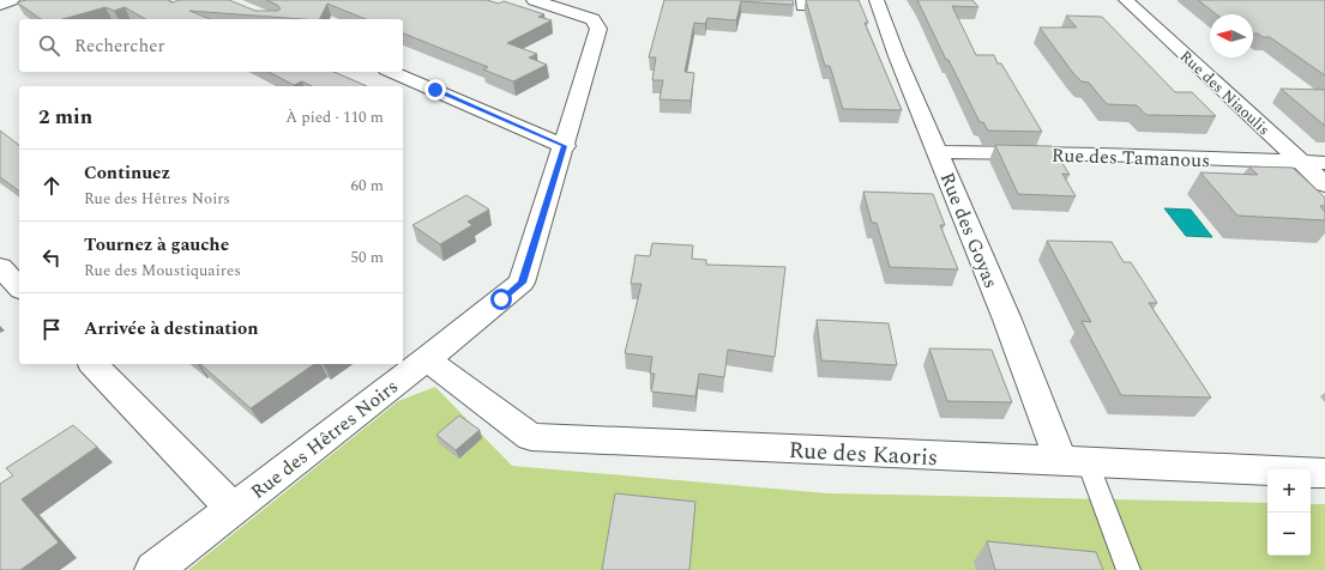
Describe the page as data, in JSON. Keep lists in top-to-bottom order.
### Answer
{
  "streets": {
    "street": [
      "Rue des Niaoulis",
      "Rue des Tamanous",
      "Rue des Goyas",
      "Rue des Hêtres Noirs",
      "Rue des Kaoris"
    ]
  },
  "crossings": [
    ["Rue des Niaoulis", "Rue des Tamanous"],
    ["Rue des Tamanous", "Rue des Goyas"],
    ["Rue des Goyas", "Rue des Kaoris"],
    ["Rue des Hêtres Noirs", "Rue des Kaoris"]
  ],
  "north": "left",
  "page": {
    "search": "Rechercher",
    "heading": ["2 min", "À pied · 110 m"],
    "list": [
      ["Continuez", "Rue des Hêtres Noirs", "60 m"],
      ["Tournez à gauche", "Rue des Moustiquaires", "50 m"],
      "Arrivée à destination"
    ],
    "map_buttons": ["+", "−"]
  }
}
